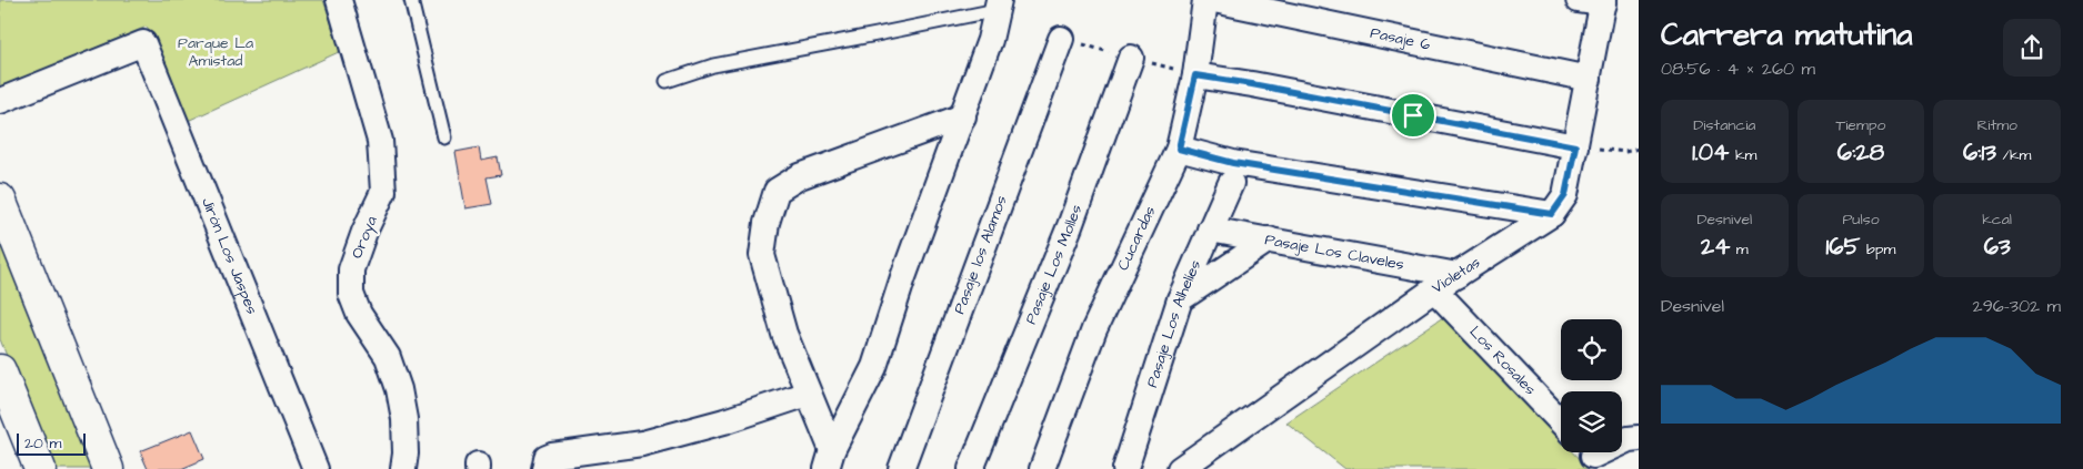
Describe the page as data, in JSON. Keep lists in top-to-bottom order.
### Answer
{
  "streets": {
    "street": [
      "Pasaje 6",
      "Oroya",
      "Cucardas",
      "Pasaje Los Claveles",
      "Pasaje los Alamos",
      "Jirón Los Jaspes",
      "Pasaje Los Molles",
      "Violetas",
      "Pasaje Los Alhelíes",
      "Los Rosales"
    ]
  },
  "crossings": [
    ["Pasaje 6", "Violetas"],
    ["Pasaje Los Claveles", "Violetas"],
    ["Pasaje Los Claveles", "Pasaje Los Alhelíes"],
    ["Violetas", "Los Rosales"]
  ],
  "parks": ["Parque La Amistad"],
  "scale_bar": "20 m",
  "page": {
    "heading": ["Carrera matutina", "08:56 · 4 × 260 m"],
    "stats": [
      ["Distancia", "1.04 km"],
      ["Tiempo", "6:28"],
      ["Ritmo", "6:13 /km"],
      ["Desnivel", "24 m"],
      ["Pulso", "165 bpm"],
      ["kcal", "63"]
    ],
    "chart": ["Desnivel", "296–302 m"],
    "scale": "20 m"
  }
}
